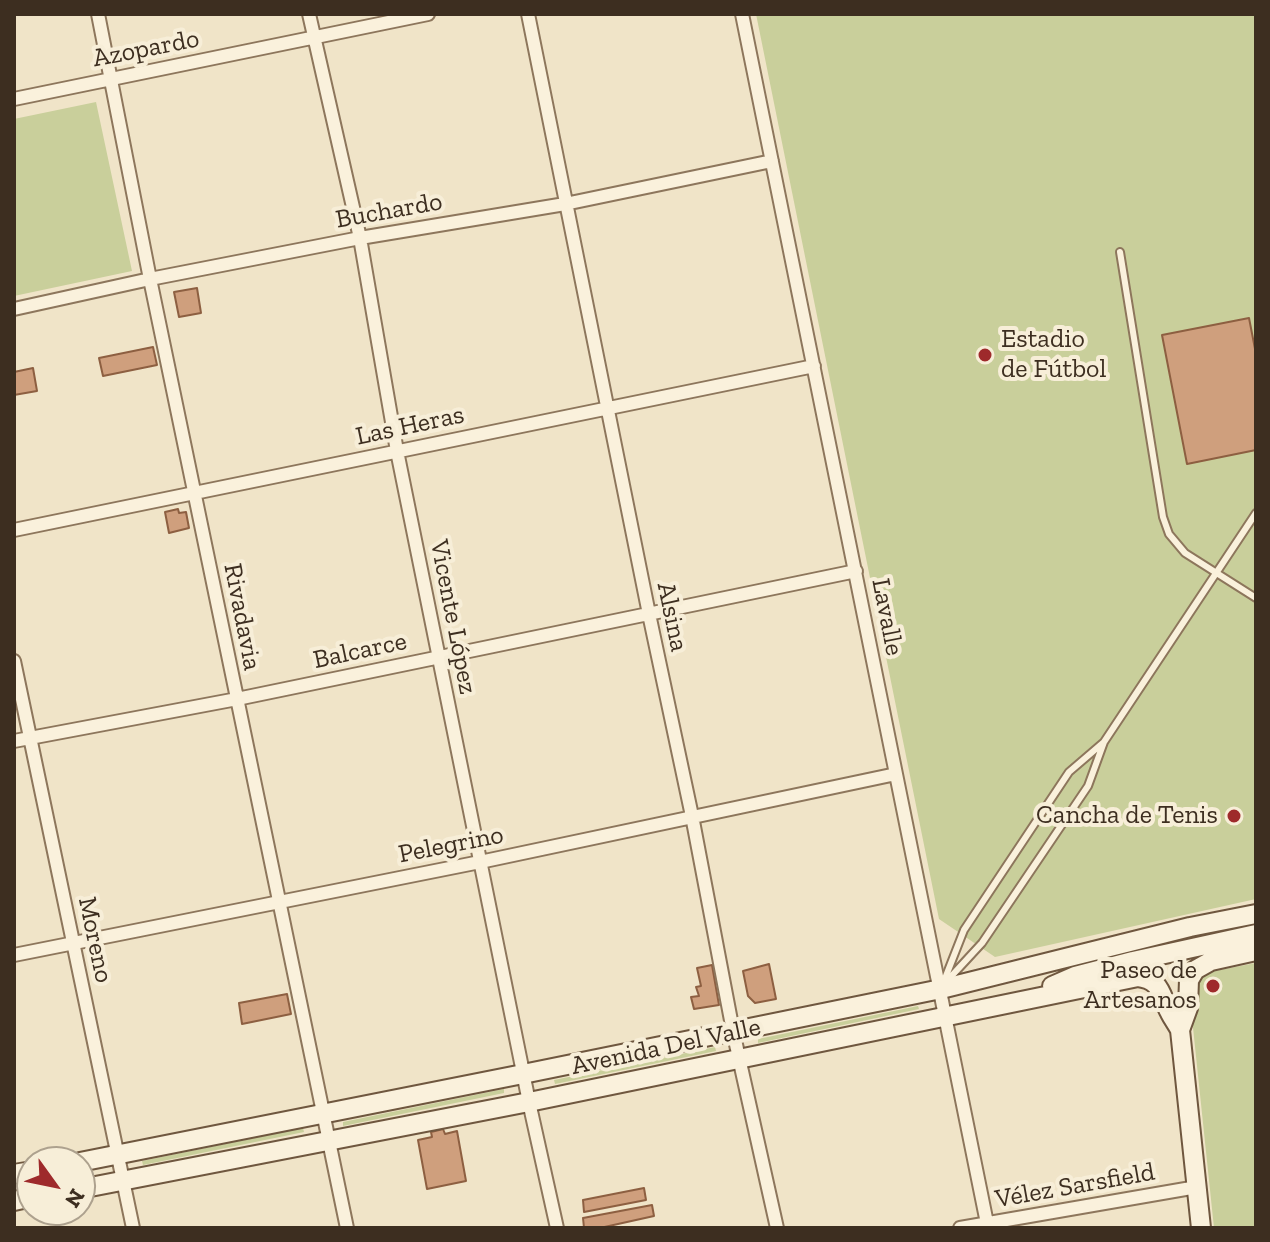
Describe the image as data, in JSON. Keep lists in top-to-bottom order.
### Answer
{
  "streets": {
    "main road": ["Avenida Del Valle"],
    "street": [
      "Azopardo",
      "Buchardo",
      "Las Heras",
      "Rivadavia",
      "Vicente López",
      "Alsina",
      "Lavalle",
      "Balcarce",
      "Pelegrino",
      "Moreno",
      "Vélez Sarsfield"
    ]
  },
  "crossings": [
    ["Azopardo", "Rivadavia"],
    ["Azopardo", "Vicente López"],
    ["Buchardo", "Rivadavia"],
    ["Buchardo", "Vicente López"],
    ["Buchardo", "Alsina"],
    ["Buchardo", "Lavalle"],
    ["Las Heras", "Rivadavia"],
    ["Las Heras", "Vicente López"],
    ["Las Heras", "Alsina"],
    ["Las Heras", "Lavalle"],
    ["Rivadavia", "Balcarce"],
    ["Rivadavia", "Pelegrino"],
    ["Rivadavia", "Avenida Del Valle"],
    ["Vicente López", "Balcarce"],
    ["Vicente López", "Pelegrino"],
    ["Vicente López", "Avenida Del Valle"],
    ["Alsina", "Balcarce"],
    ["Alsina", "Pelegrino"],
    ["Alsina", "Avenida Del Valle"],
    ["Lavalle", "Balcarce"],
    ["Lavalle", "Pelegrino"],
    ["Lavalle", "Avenida Del Valle"],
    ["Lavalle", "Vélez Sarsfield"],
    ["Balcarce", "Moreno"],
    ["Pelegrino", "Moreno"],
    ["Moreno", "Avenida Del Valle"]
  ],
  "places": ["Estadio de Fútbol", "Cancha de Tenis", "Paseo de Artesanos"],
  "north": "bottom right"
}
